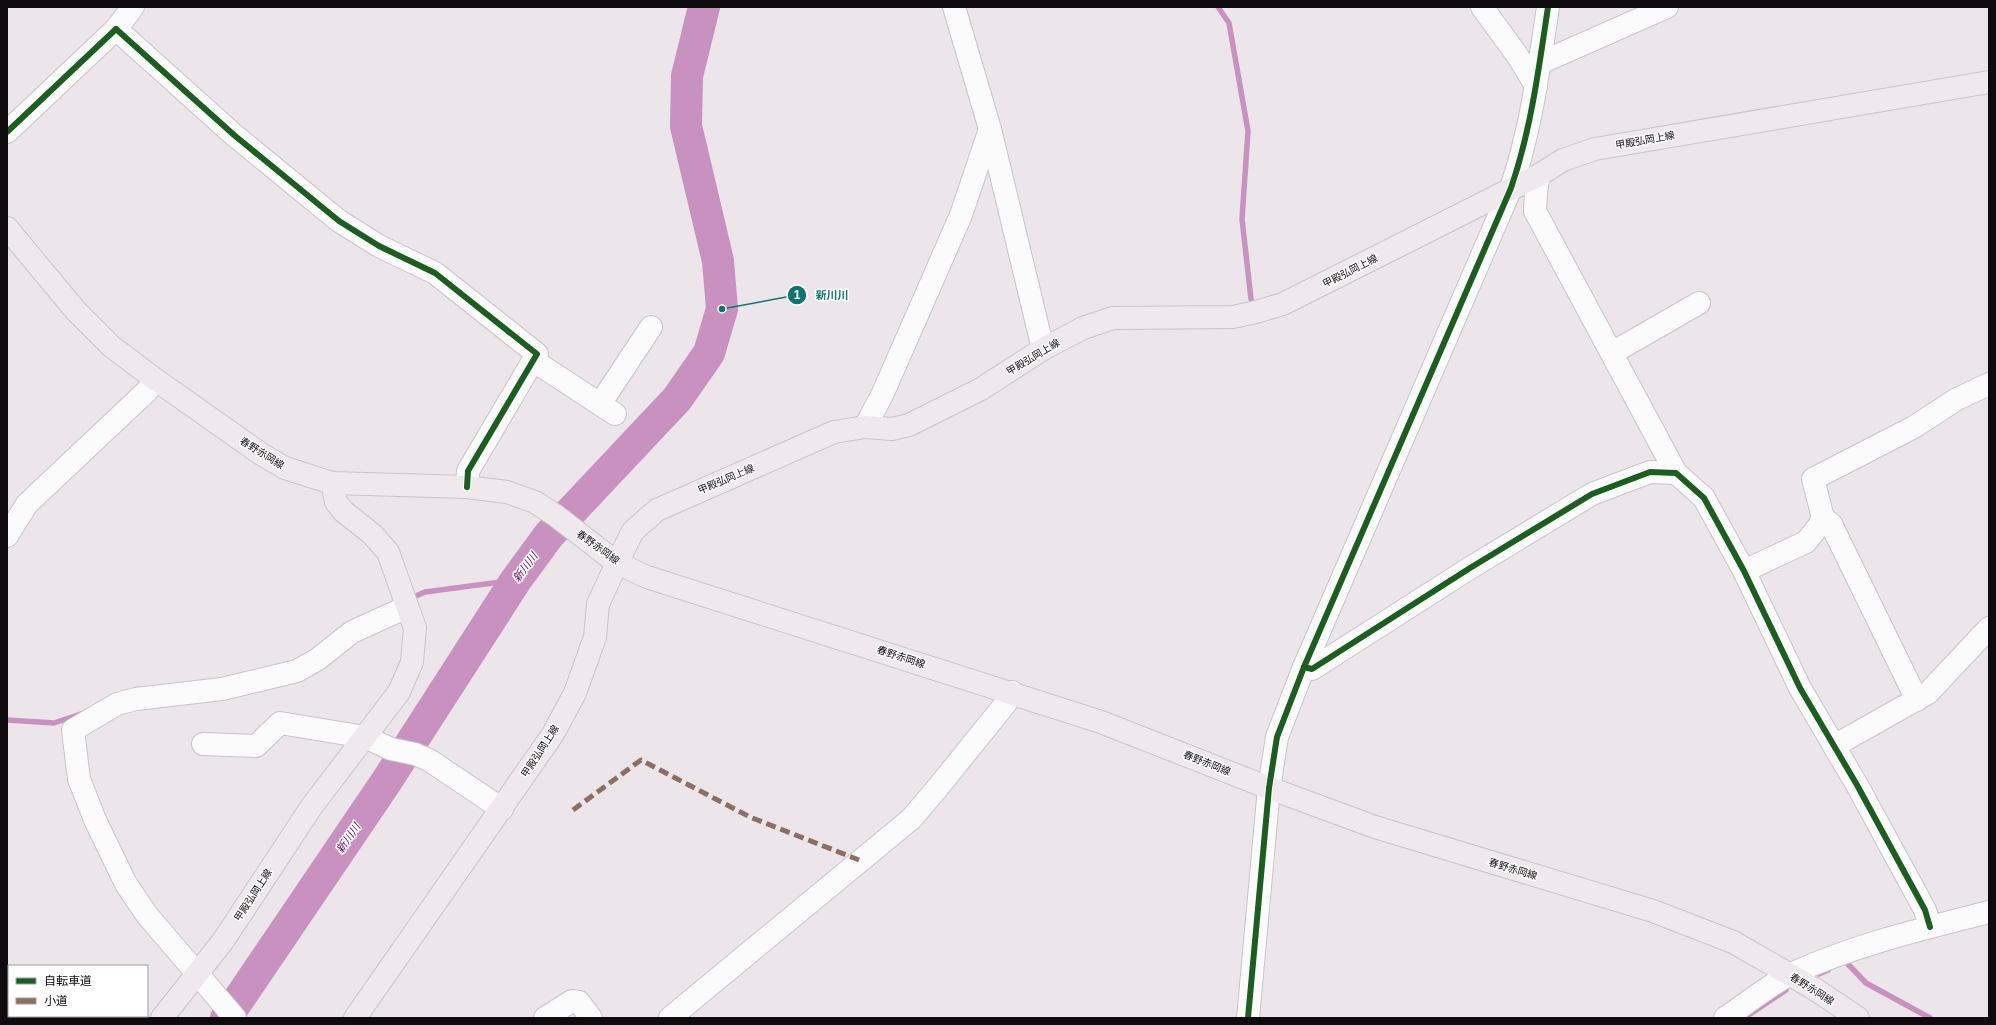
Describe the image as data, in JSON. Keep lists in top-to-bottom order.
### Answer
{
  "streets": {
    "main road": ["甲殿弘岡上線", "春野赤岡線"]
  },
  "crossings": [
    ["甲殿弘岡上線", "春野赤岡線"]
  ],
  "water": ["新川川"],
  "places": ["新川川"],
  "legend": ["自転車道", "小道"]
}
